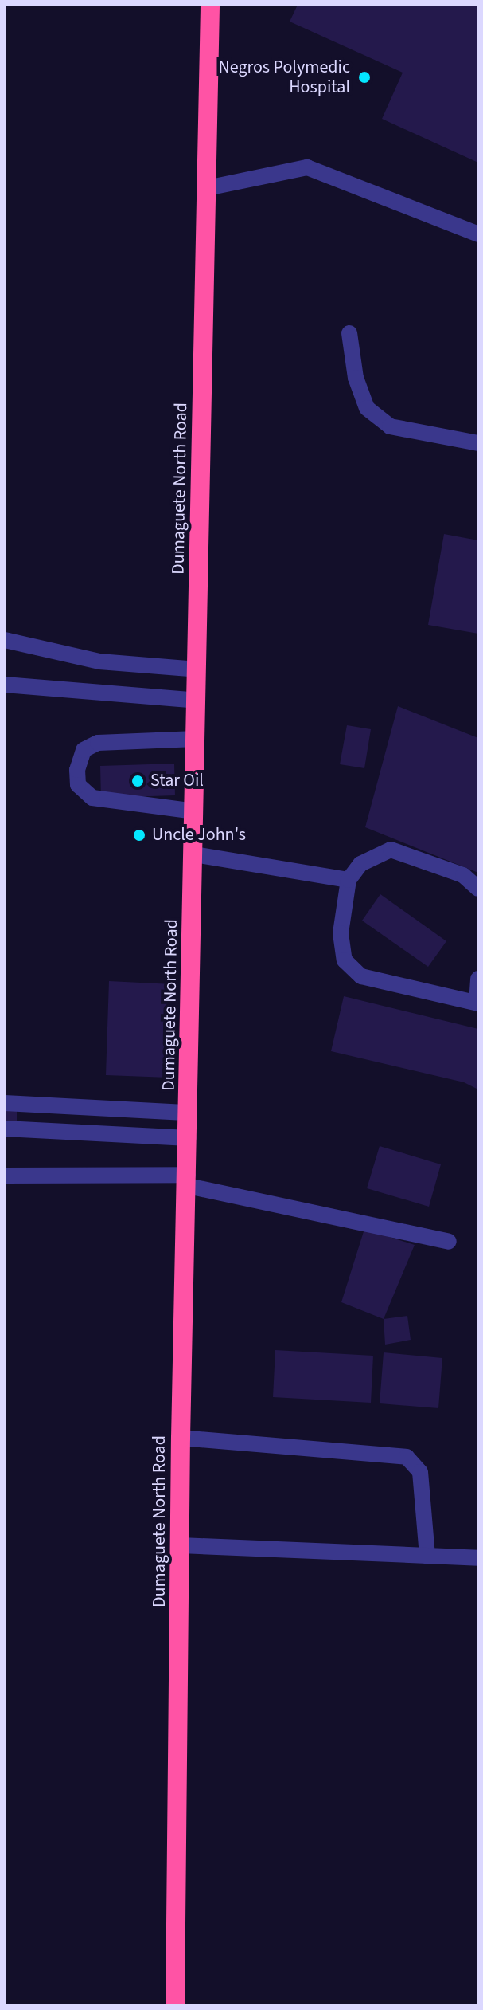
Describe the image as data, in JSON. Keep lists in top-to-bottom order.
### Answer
{
  "streets": {
    "highway": ["Dumaguete North Road"]
  },
  "places": ["Negros Polymedic Hospital", "Star Oil", "Uncle John's"]
}
